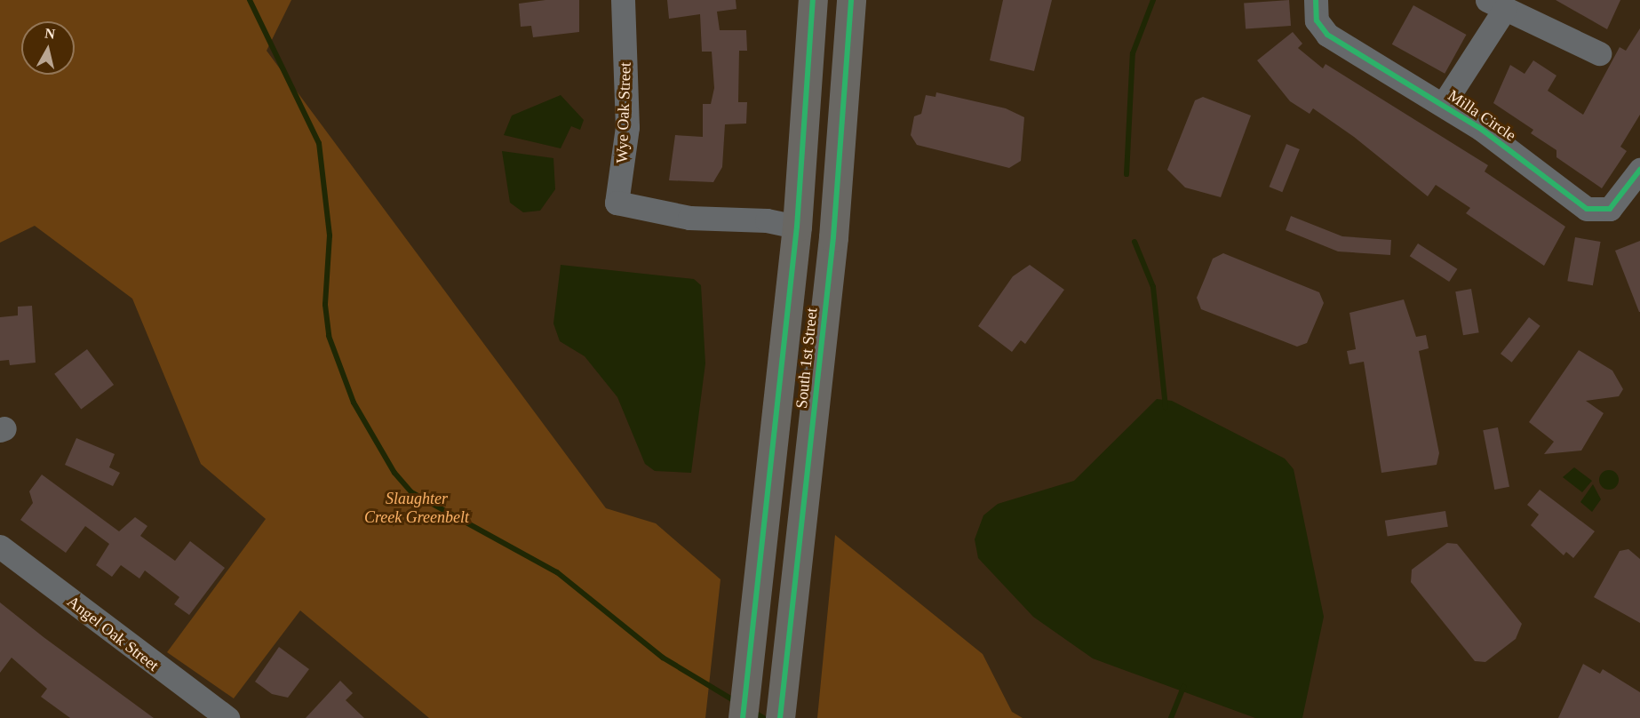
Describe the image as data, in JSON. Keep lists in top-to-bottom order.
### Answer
{
  "streets": {
    "main road": ["South 1st Street"],
    "street": ["Wye Oak Street", "Milla Circle", "Angel Oak Street"]
  },
  "crossings": [
    ["Wye Oak Street", "South 1st Street"]
  ],
  "parks": ["Slaughter Creek Greenbelt"],
  "north": "top"
}
